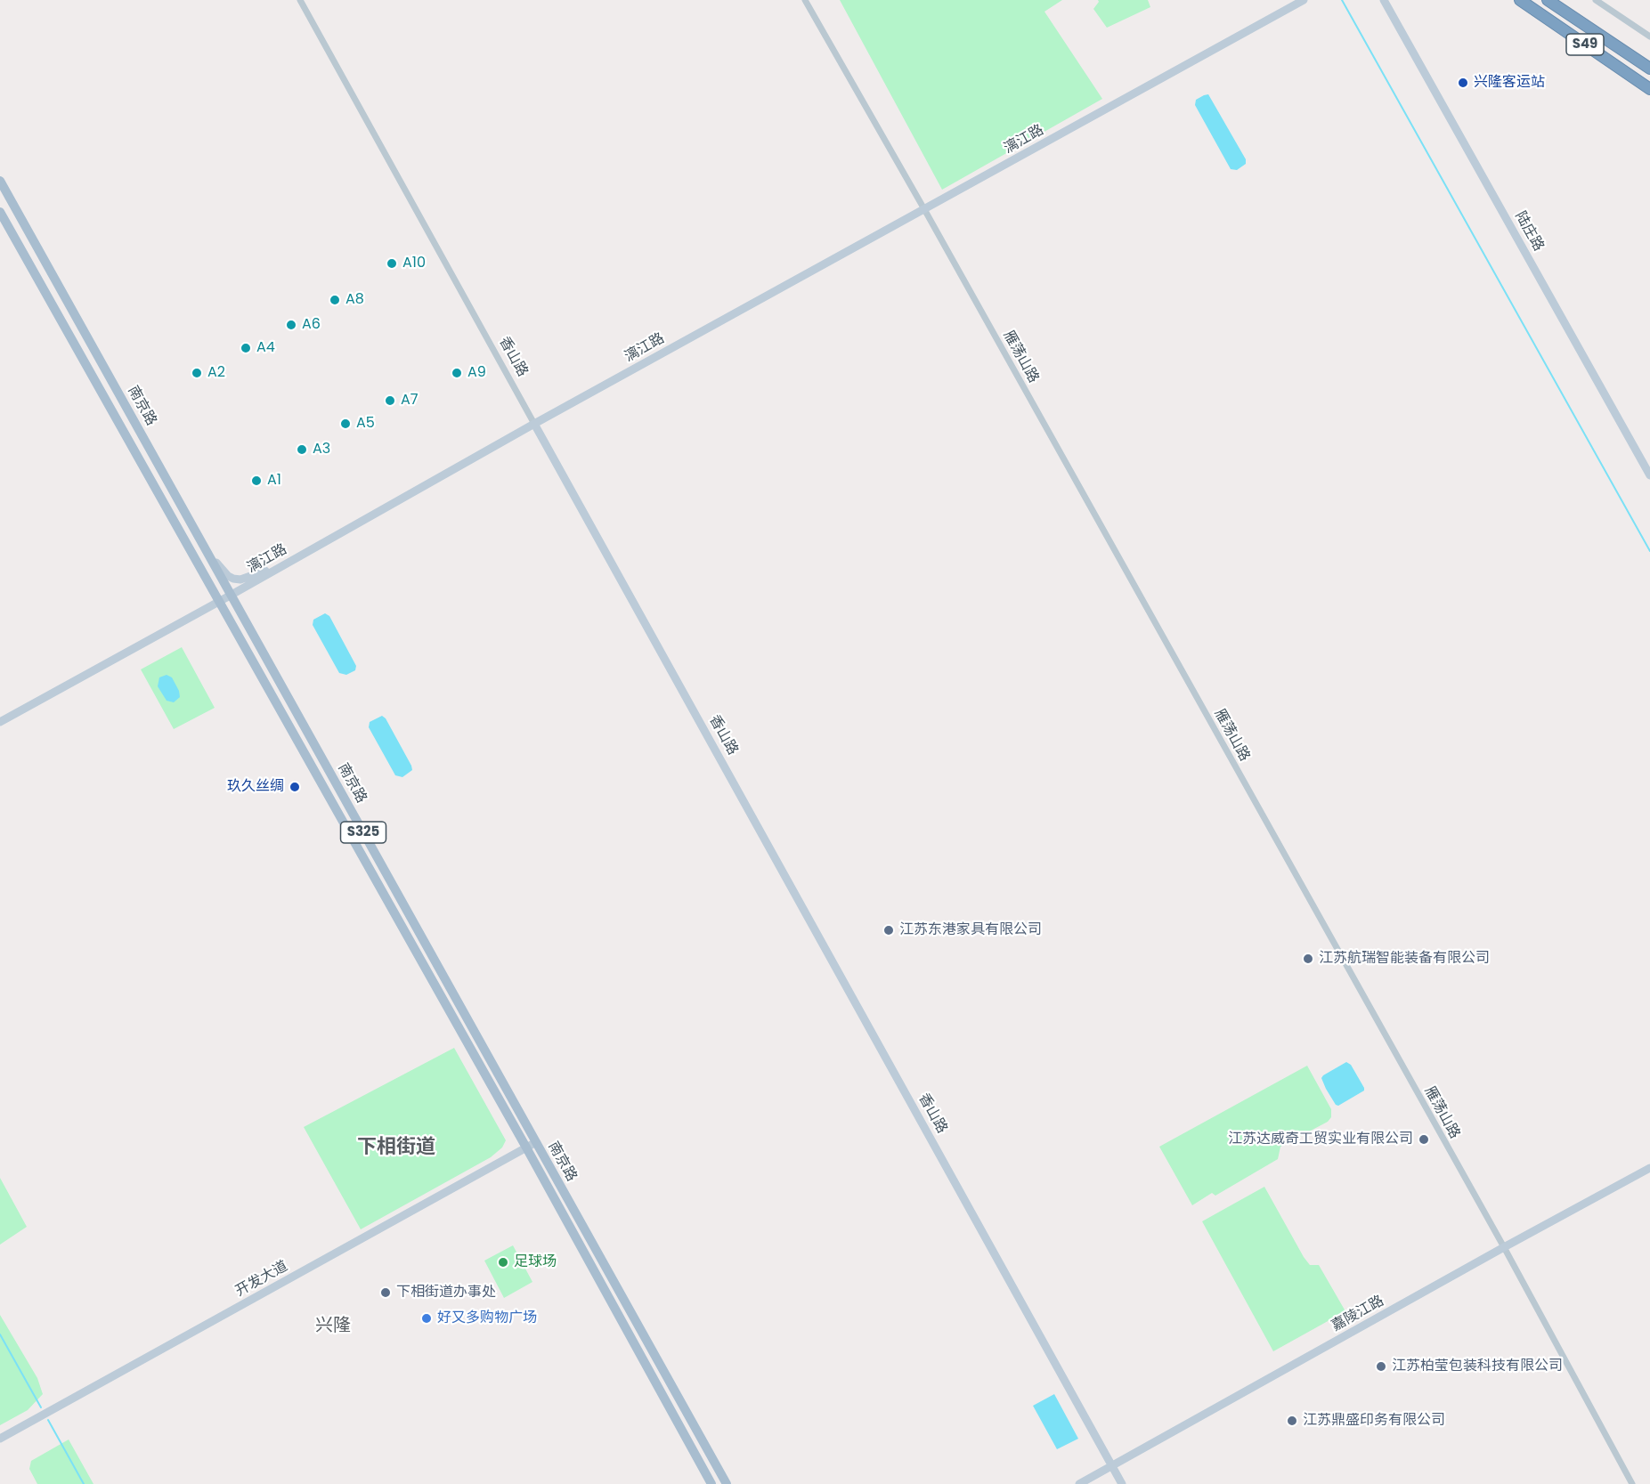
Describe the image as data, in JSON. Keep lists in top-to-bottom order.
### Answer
{
  "streets": {
    "highway": ["S49"],
    "main road": ["南京路", "S325"],
    "street": [
      "漓江路",
      "陆庄路",
      "香山路",
      "雁荡山路",
      "开发大道",
      "嘉陵江路"
    ]
  },
  "crossings": [
    ["漓江路", "香山路"],
    ["漓江路", "雁荡山路"],
    ["漓江路", "南京路"],
    ["香山路", "嘉陵江路"],
    ["雁荡山路", "嘉陵江路"],
    ["南京路", "开发大道"]
  ],
  "districts": ["下相街道", "兴隆"],
  "places": [
    "兴隆客运站",
    "A10",
    "A8",
    "A6",
    "A4",
    "A2",
    "A9",
    "A7",
    "A5",
    "A3",
    "A1",
    "玖久丝绸",
    "江苏东港家具有限公司",
    "江苏航瑞智能装备有限公司",
    "江苏达威奇工贸实业有限公司",
    "足球场",
    "下相街道办事处",
    "好又多购物广场",
    "江苏柏莹包装科技有限公司",
    "江苏鼎盛印务有限公司"
  ]
}
